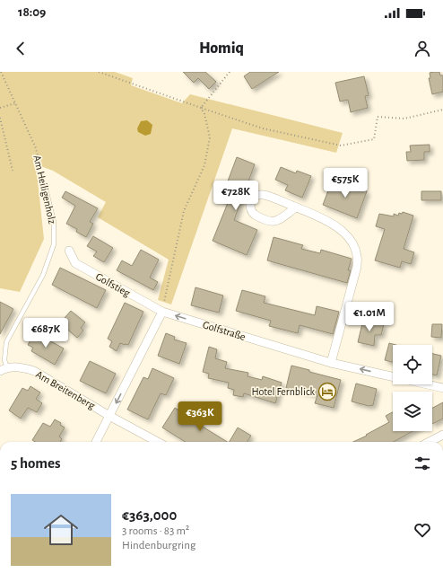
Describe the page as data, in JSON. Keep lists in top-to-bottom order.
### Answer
{
  "streets": {
    "street": ["Golfstieg", "Golfstraße", "Am Breitenberg"],
    "lane": ["Am Heiligenholz"]
  },
  "crossings": [
    ["Am Heiligenholz", "Am Breitenberg"],
    ["Golfstieg", "Golfstraße"]
  ],
  "one_way": ["Golfstraße"],
  "places": {
    "hotel": ["Hotel Fernblick"]
  },
  "page": {
    "status": "18:09",
    "header": "Homiq",
    "price": [
      "€575K",
      "€728K",
      "€1.01M",
      "€687K",
      "€363K"
    ],
    "heading": "5 homes",
    "list": [
      {
        "name": "€363,000",
        "note": "3 rooms · 83 m² · Hindenburgring"
      }
    ]
  }
}
